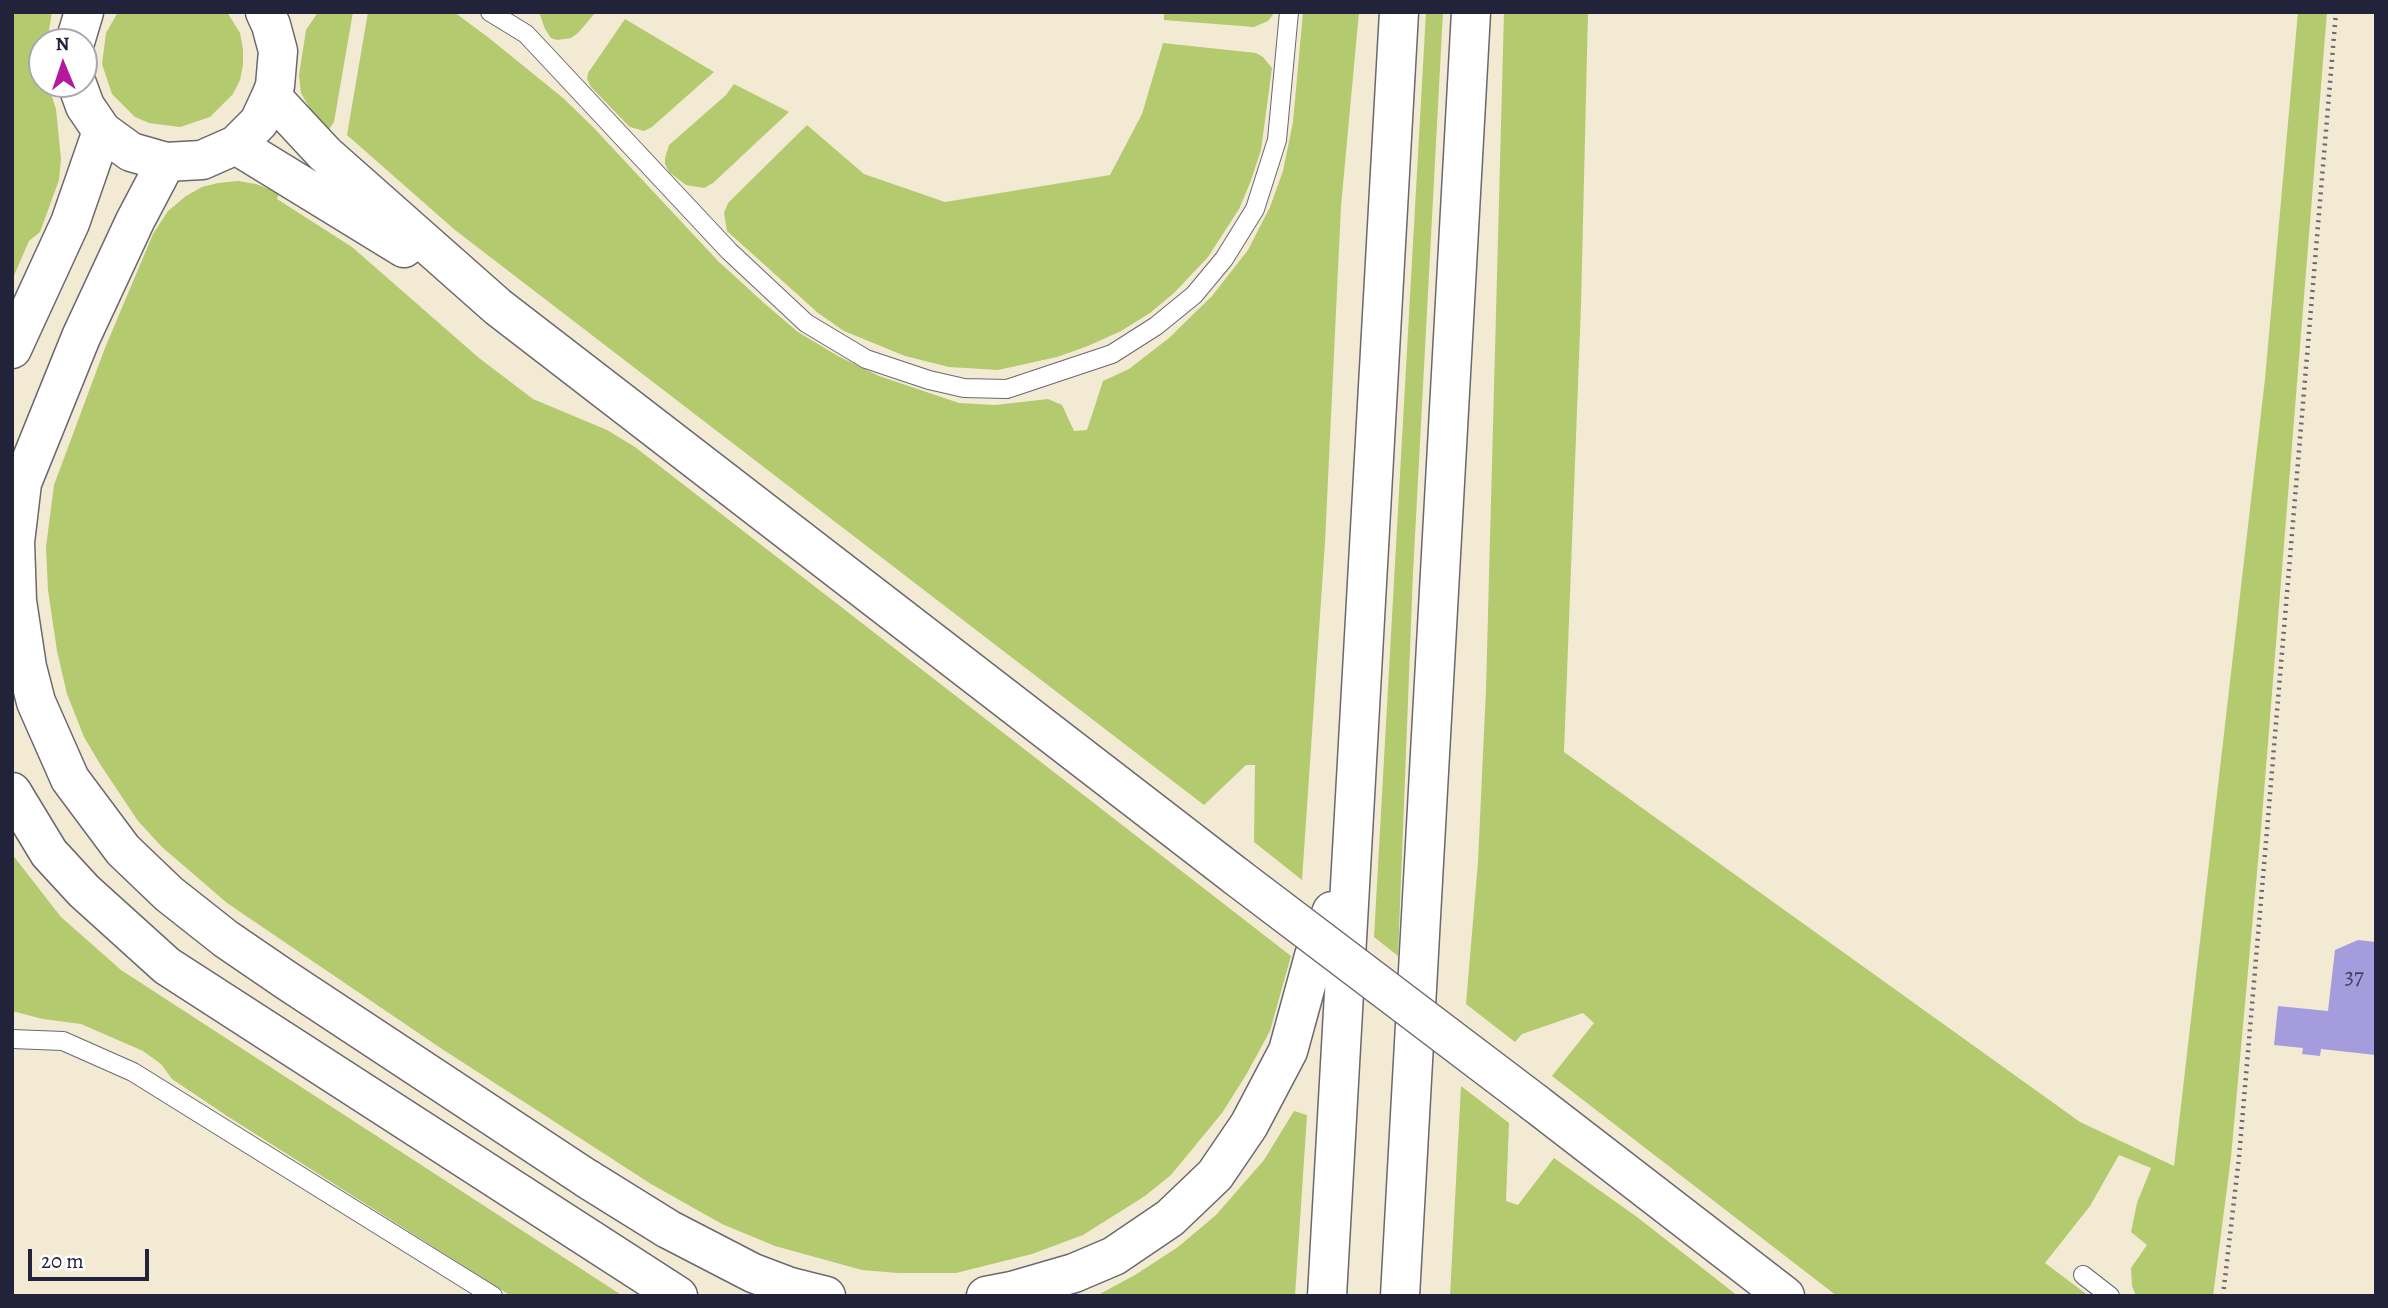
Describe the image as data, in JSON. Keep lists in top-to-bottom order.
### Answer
{
  "house_numbers": ["37"],
  "scale_bar": "20 m",
  "north": "top"
}
